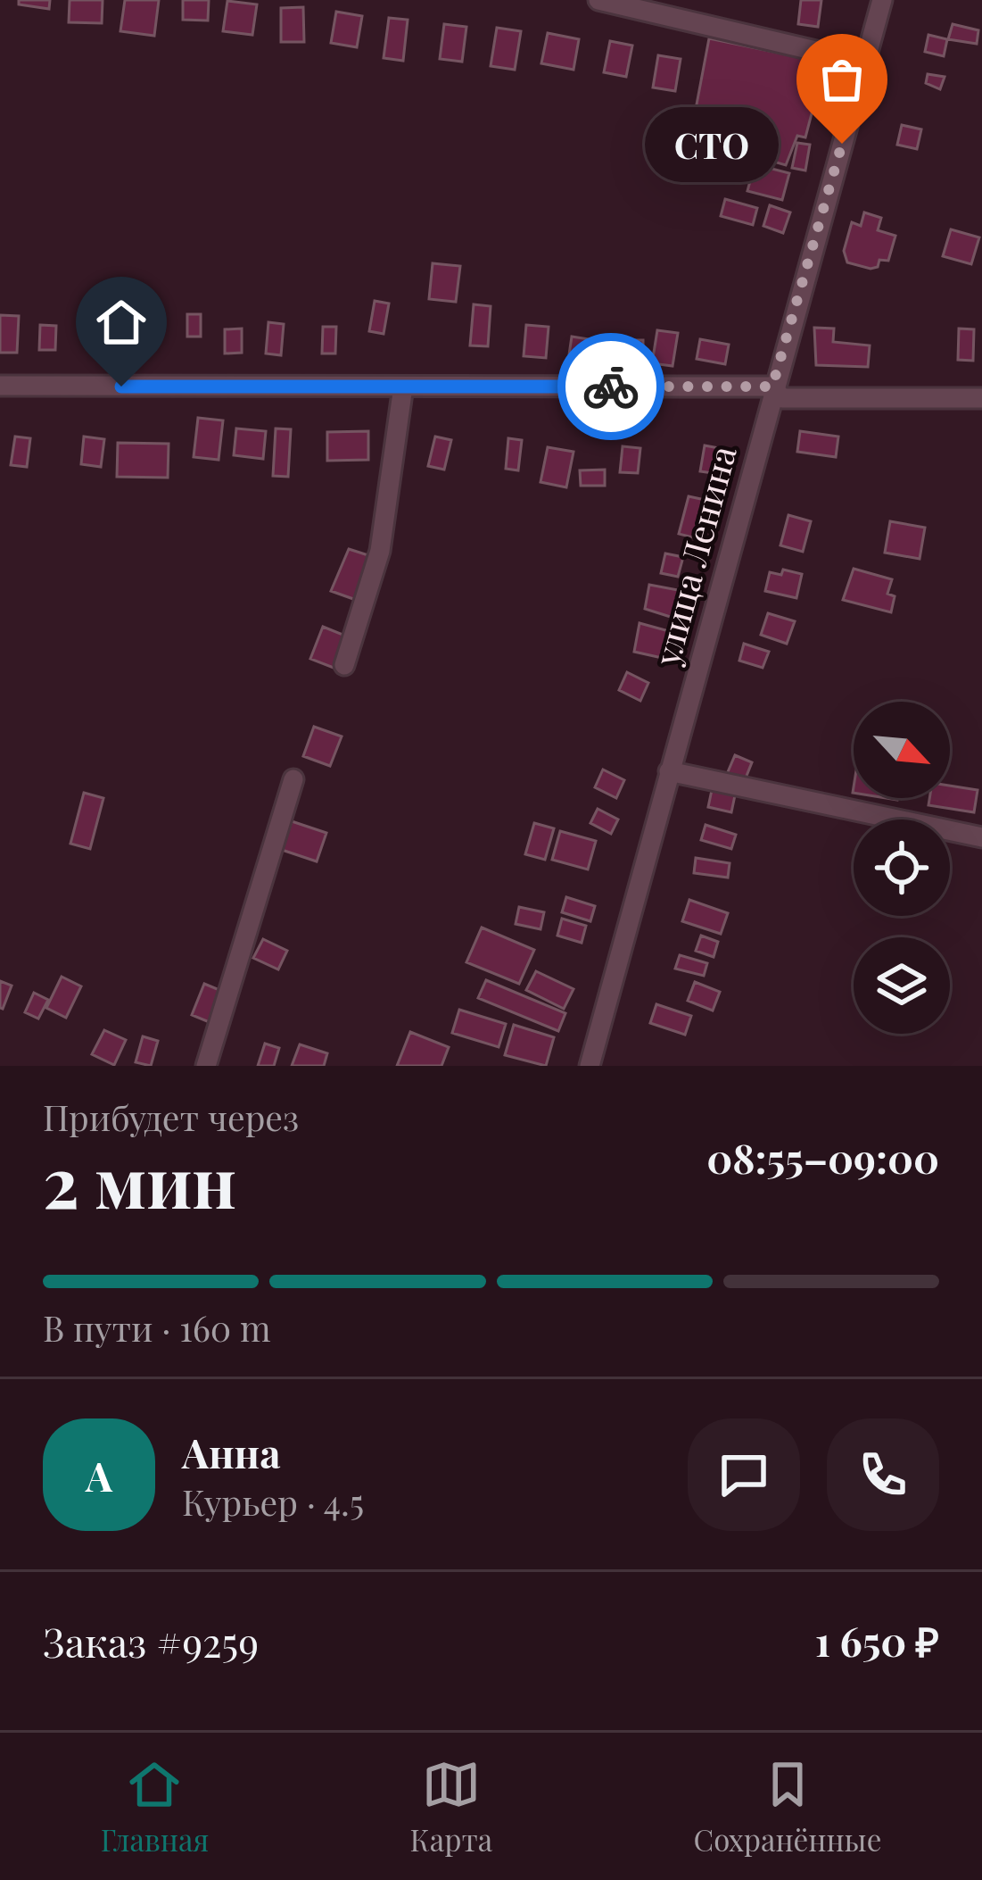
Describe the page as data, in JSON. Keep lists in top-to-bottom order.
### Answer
{
  "streets": {
    "street": ["улица Ленина"]
  },
  "places": ["СТО"],
  "north": "bottom right",
  "page": {
    "bubble": "СТО",
    "heading": ["2 мин", "Прибудет через", "08:55–09:00"],
    "panel": [
      "Анна",
      "Курьер · 4.5",
      "Заказ #9259",
      "1 650 ₽"
    ],
    "bar": "В пути · 160 m",
    "round": "А",
    "tabs": ["Главная", "Карта", "Сохранённые"]
  }
}
